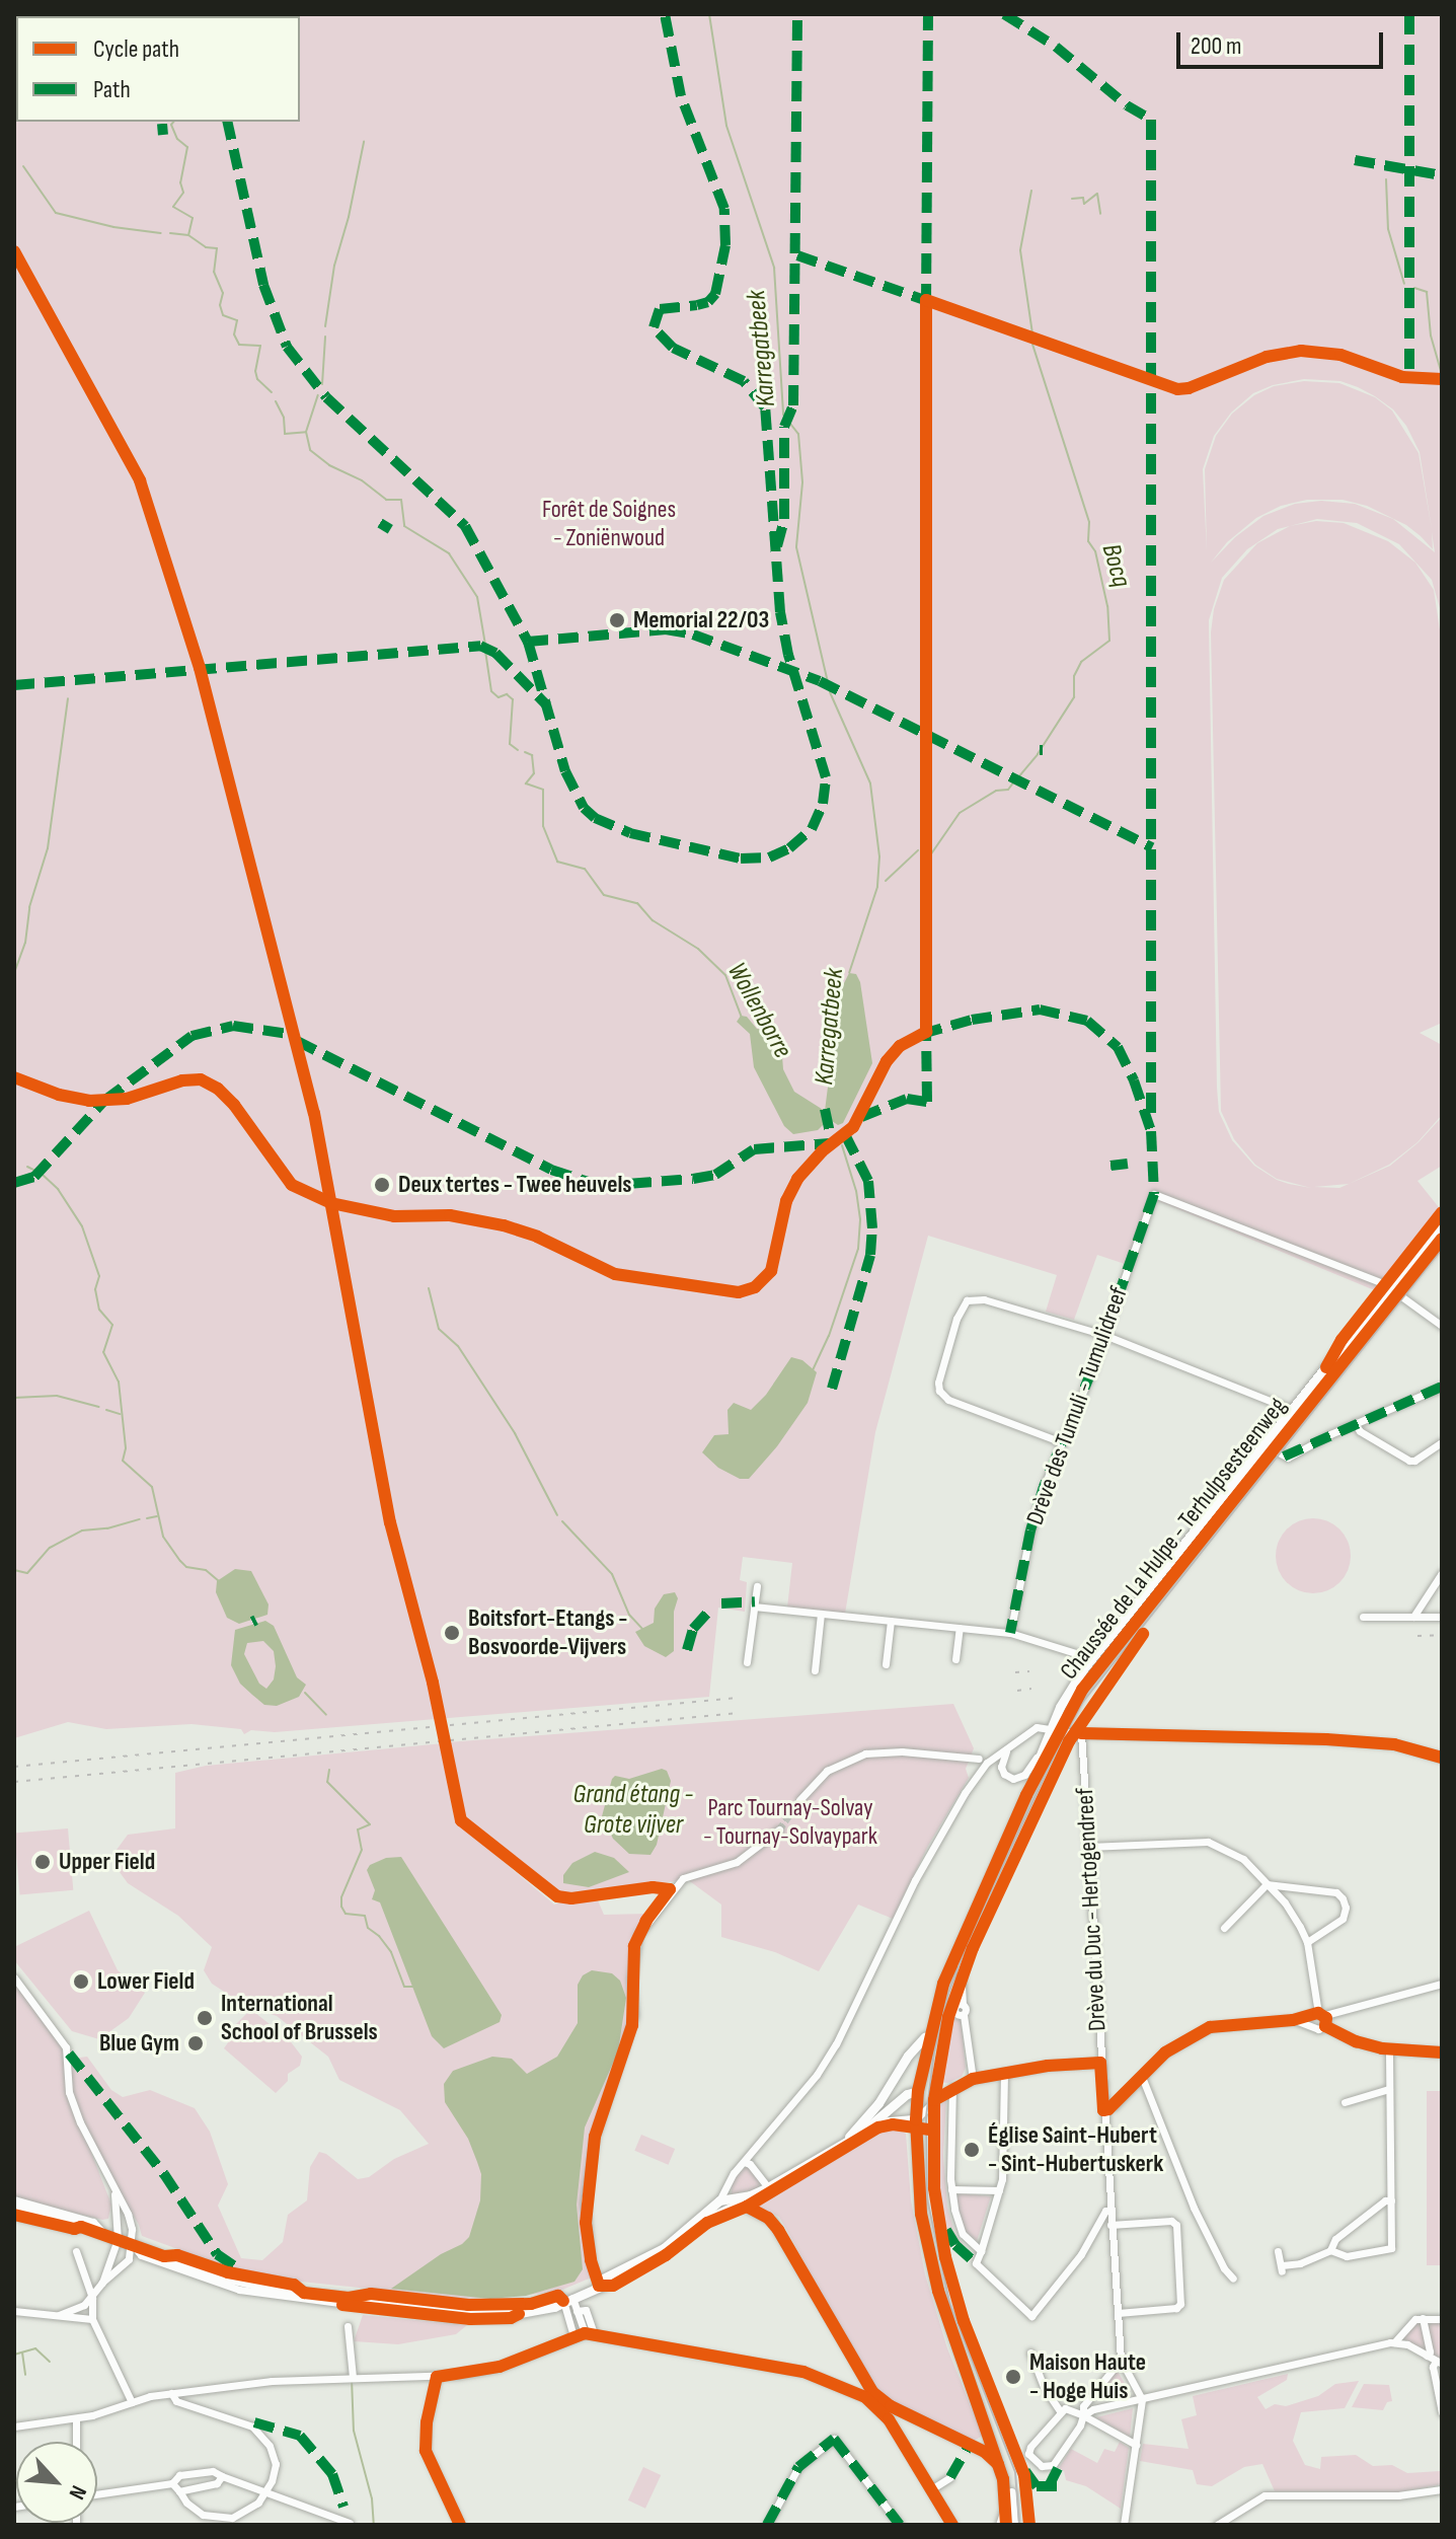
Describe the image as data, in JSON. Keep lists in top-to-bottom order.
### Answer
{
  "streets": {
    "main road": ["Chaussée de La Hulpe - Terhulpsesteenweg"],
    "street": ["Drève des Tumuli - Tumulidreef", "Drève du Duc - Hertogendreef"]
  },
  "crossings": [
    ["Drève des Tumuli - Tumulidreef", "Chaussée de La Hulpe - Terhulpsesteenweg"]
  ],
  "water": [
    "Karregatbeek",
    "Bocq",
    "Wollenborre",
    "Grand étang - Grote vijver"
  ],
  "parks": ["Forêt de Soignes - Zoniënwoud", "Parc Tournay-Solvay - Tournay-Solvaypark"],
  "places": [
    "Memorial 22/03",
    "Deux tertes - Twee heuvels",
    "Boitsfort-Etangs - Bosvoorde-Vijvers",
    "Upper Field",
    "Lower Field",
    "International School of Brussels",
    "Blue Gym",
    "Église Saint-Hubert - Sint-Hubertuskerk",
    "Maison Haute - Hoge Huis"
  ],
  "legend": ["Cycle path", "Path"],
  "scale_bar": "200 m",
  "north": "bottom right"
}
